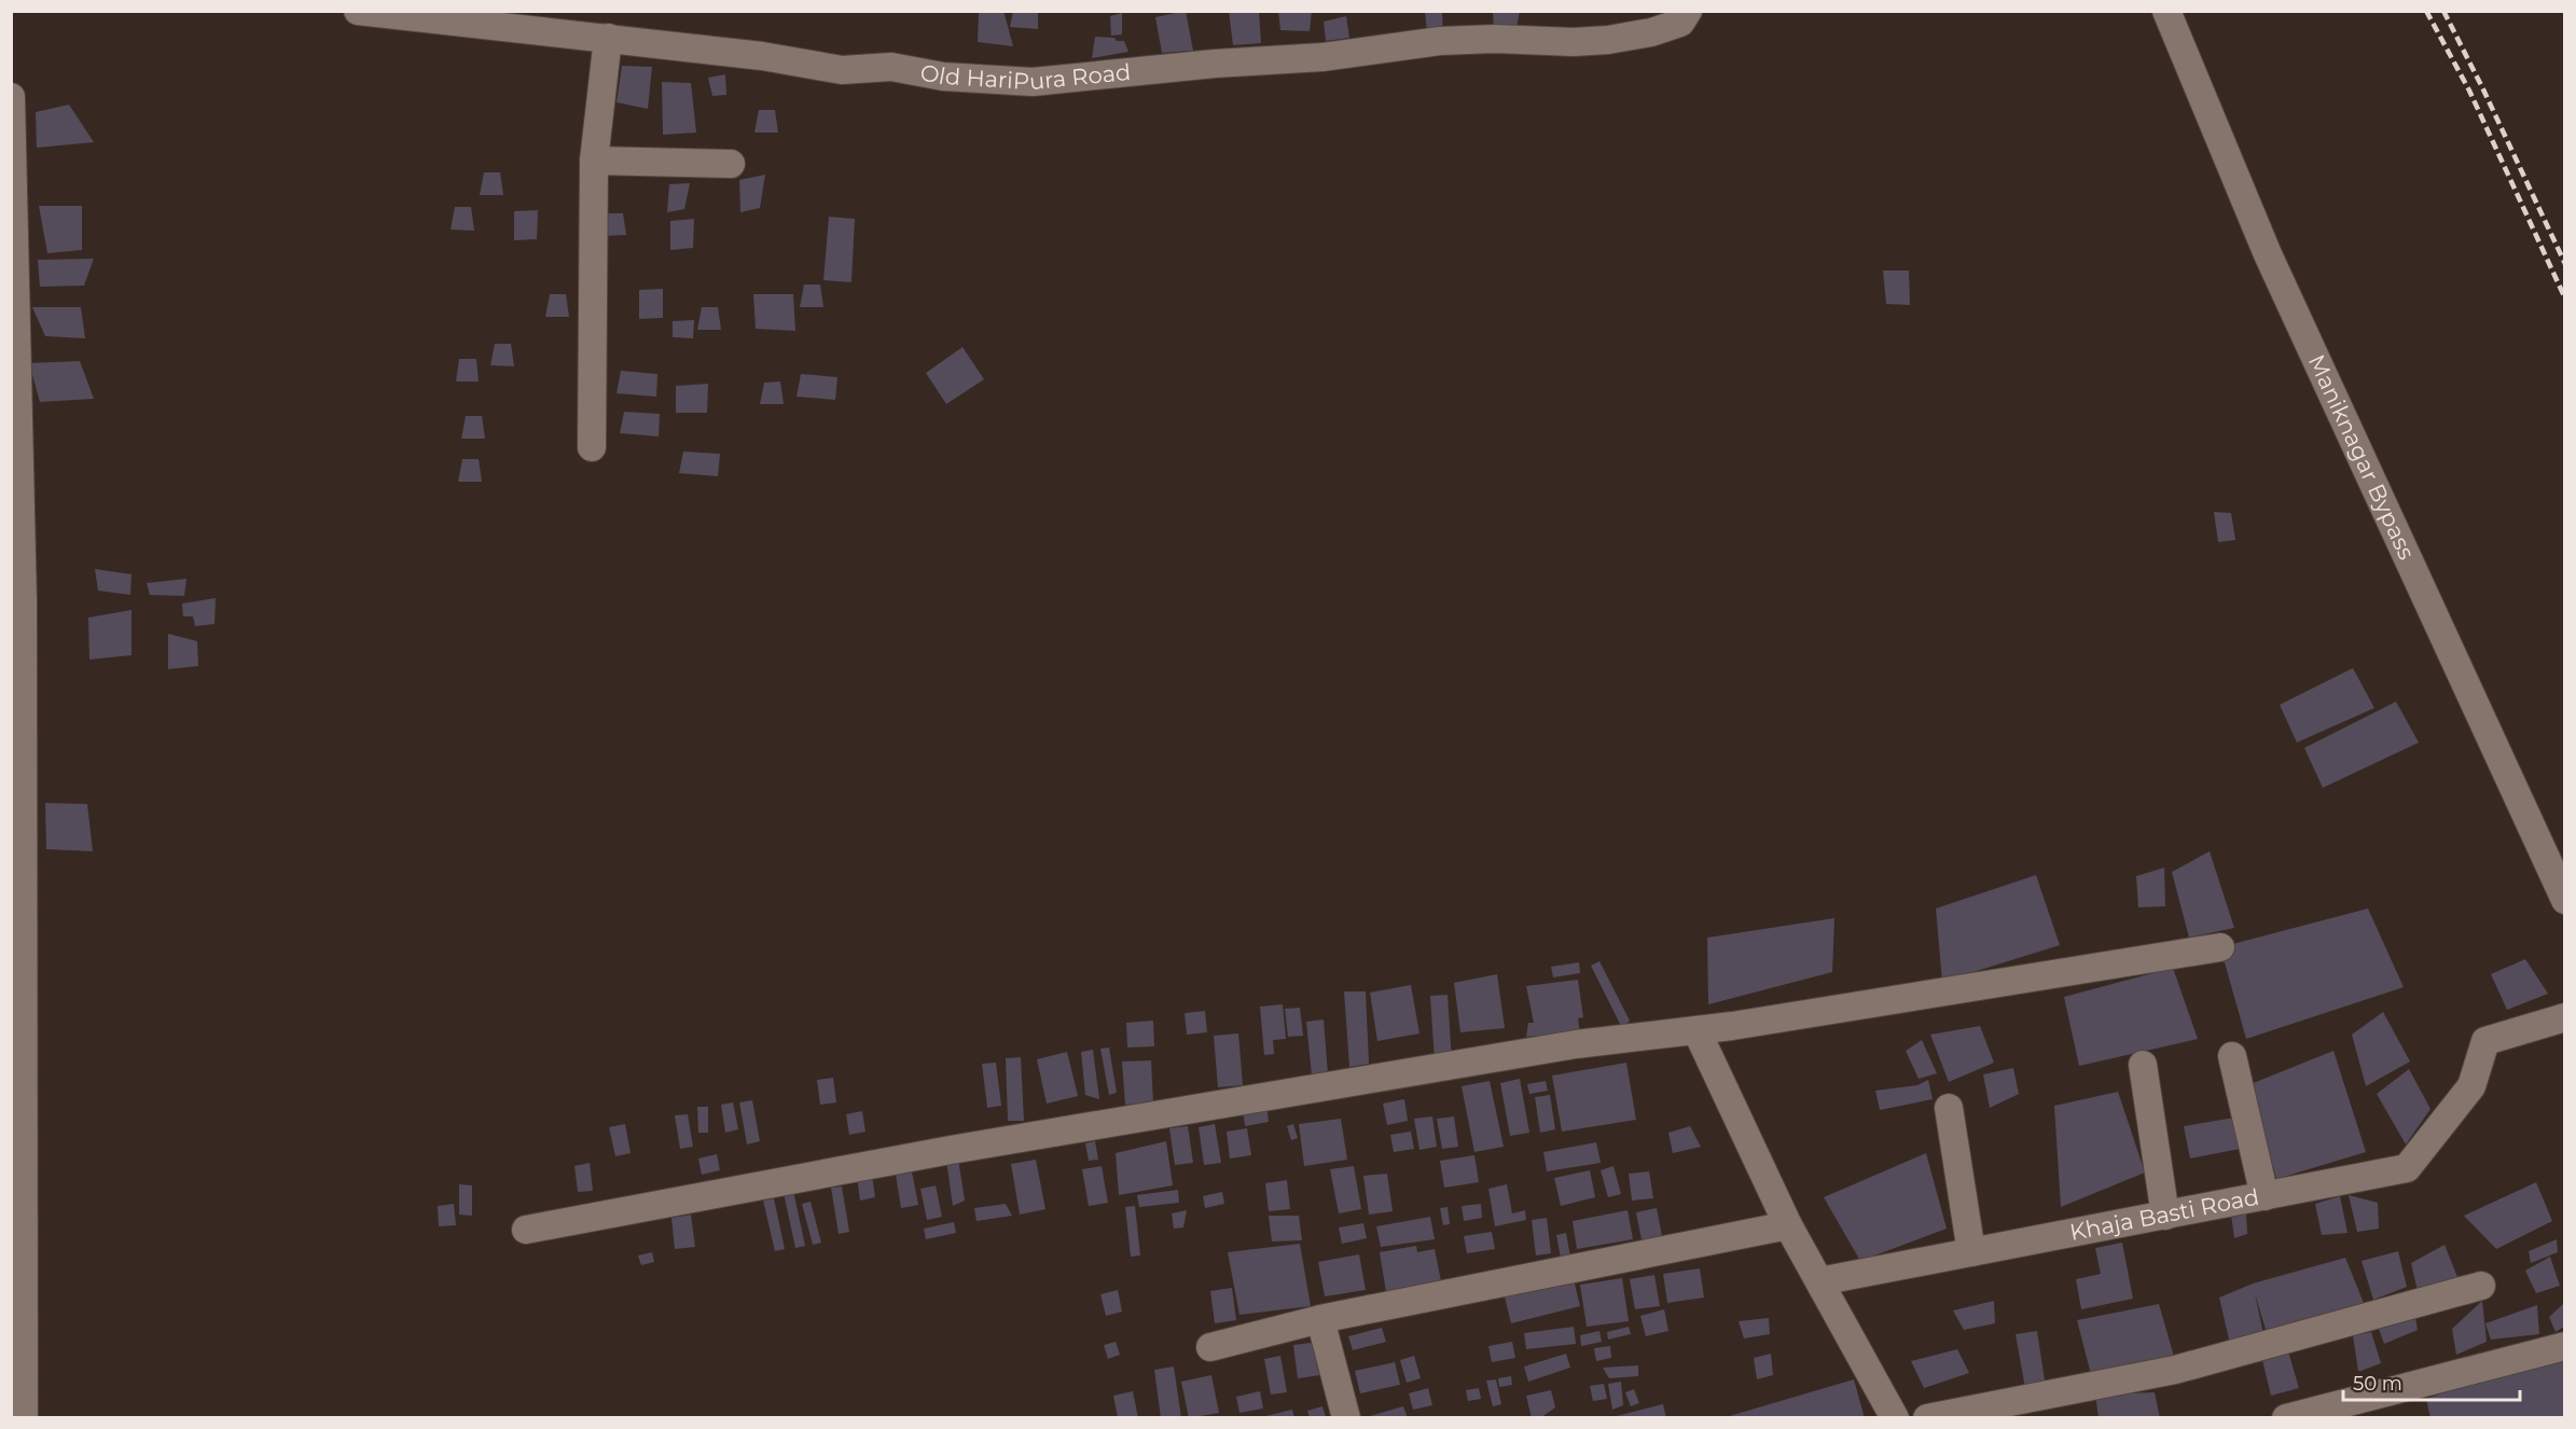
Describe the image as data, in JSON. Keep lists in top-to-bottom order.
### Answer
{
  "streets": {
    "street": ["Old HariPura Road", "Maniknagar Bypass", "Khaja Basti Road"]
  },
  "scale_bar": "50 m"
}
